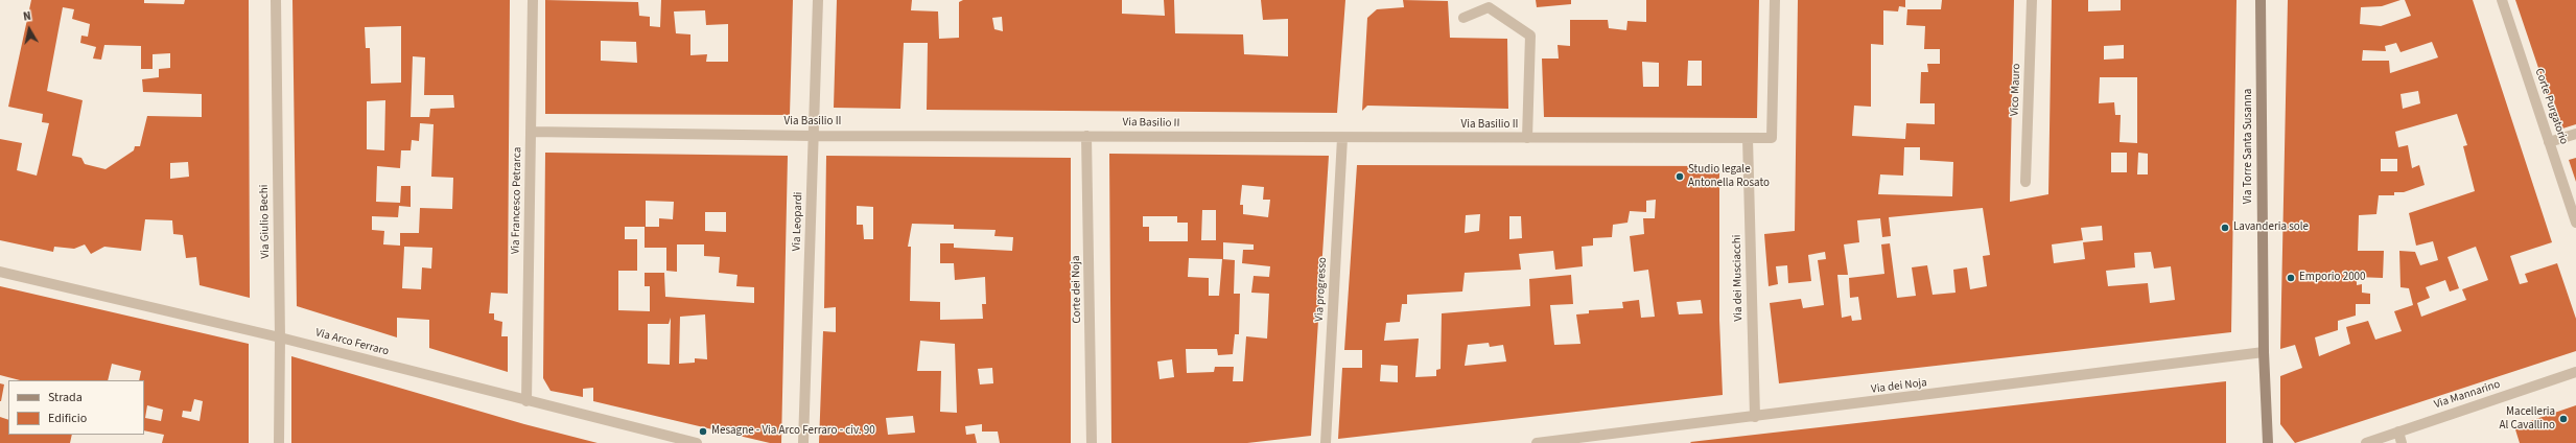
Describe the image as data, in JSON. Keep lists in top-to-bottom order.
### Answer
{
  "streets": {
    "main road": ["Via Torre Santa Susanna"],
    "street": [
      "Vico Mauro",
      "Corte Purgatorio",
      "Via Basilio II",
      "Via Francesco Petrarca",
      "Via Giulio Bechi",
      "Via Leopardi",
      "Via dei Musciacchi",
      "Corte dei Noja",
      "Via progresso",
      "Via Arco Ferraro",
      "Via dei Noja",
      "Via Mannarino"
    ]
  },
  "crossings": [
    ["Via Basilio II", "Via Francesco Petrarca"],
    ["Via Basilio II", "Via Leopardi"],
    ["Via Basilio II", "Via dei Musciacchi"],
    ["Via Basilio II", "Corte dei Noja"],
    ["Via Basilio II", "Via progresso"],
    ["Via Torre Santa Susanna", "Via dei Noja"],
    ["Via Francesco Petrarca", "Via Arco Ferraro"],
    ["Via Giulio Bechi", "Via Arco Ferraro"],
    ["Via dei Musciacchi", "Via dei Noja"]
  ],
  "places": [
    "Studio legale Antonella Rosato",
    "Lavanderia sole",
    "Emporio 2000",
    "Macelleria Al Cavallino",
    "Mesagne - Via Arco Ferraro - civ. 90"
  ],
  "legend": ["Strada", "Edificio"],
  "north": "top"
}
